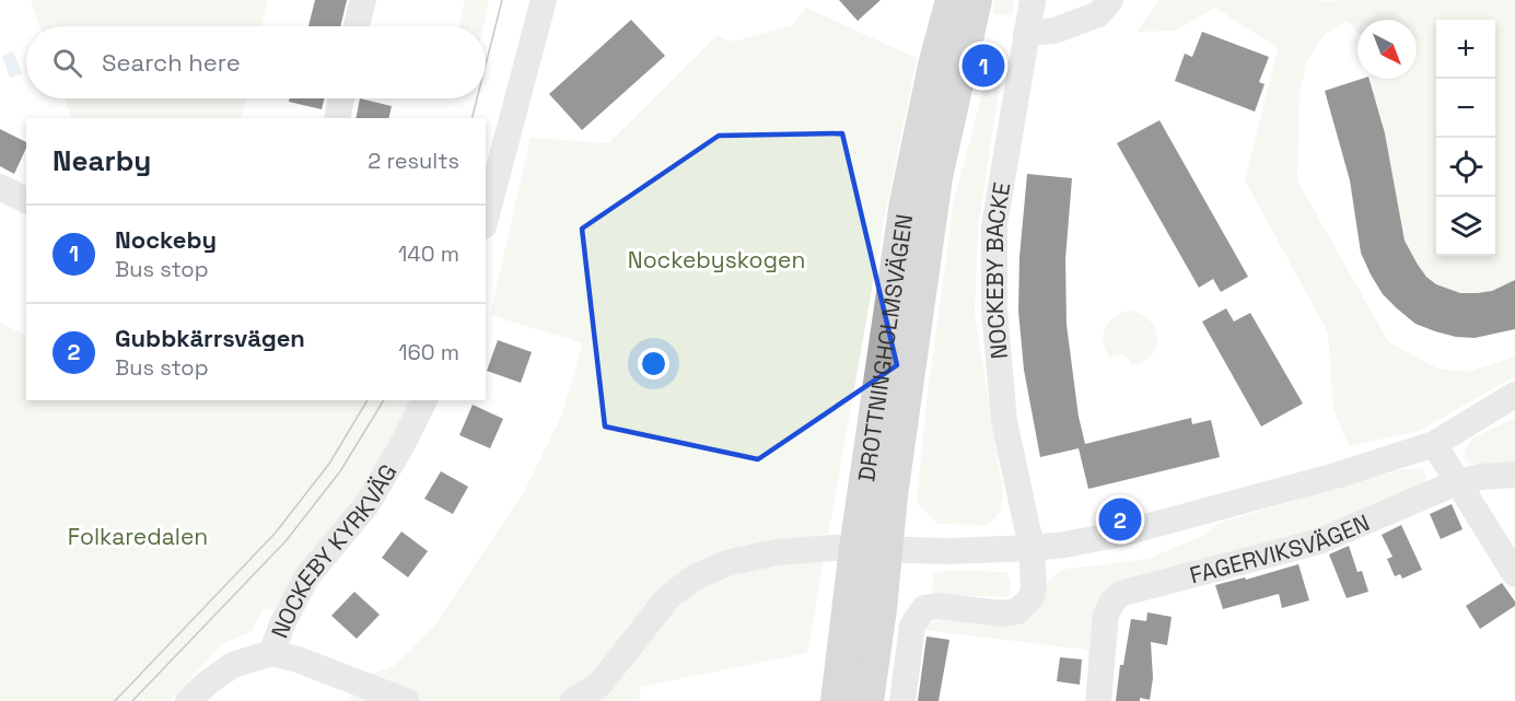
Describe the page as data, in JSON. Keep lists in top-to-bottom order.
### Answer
{
  "streets": {
    "main road": ["DROTTNINGHOLMSVÄGEN"],
    "street": ["NOCKEBY BACKE", "FAGERVIKSVÄGEN", "NOCKEBY KYRKVÄG"]
  },
  "parks": ["Nockebyskogen", "Folkaredalen"],
  "north": "bottom right",
  "page": {
    "map_buttons": ["+", "−"],
    "search": "Search here",
    "pins": ["1", "2"],
    "heading": ["Nearby", "2 results"],
    "list": [
      {
        "mark": "1",
        "name": "Nockeby",
        "note": "Bus stop",
        "value": "140 m"
      },
      {
        "mark": "2",
        "name": "Gubbkärrsvägen",
        "note": "Bus stop",
        "value": "160 m"
      }
    ]
  }
}
